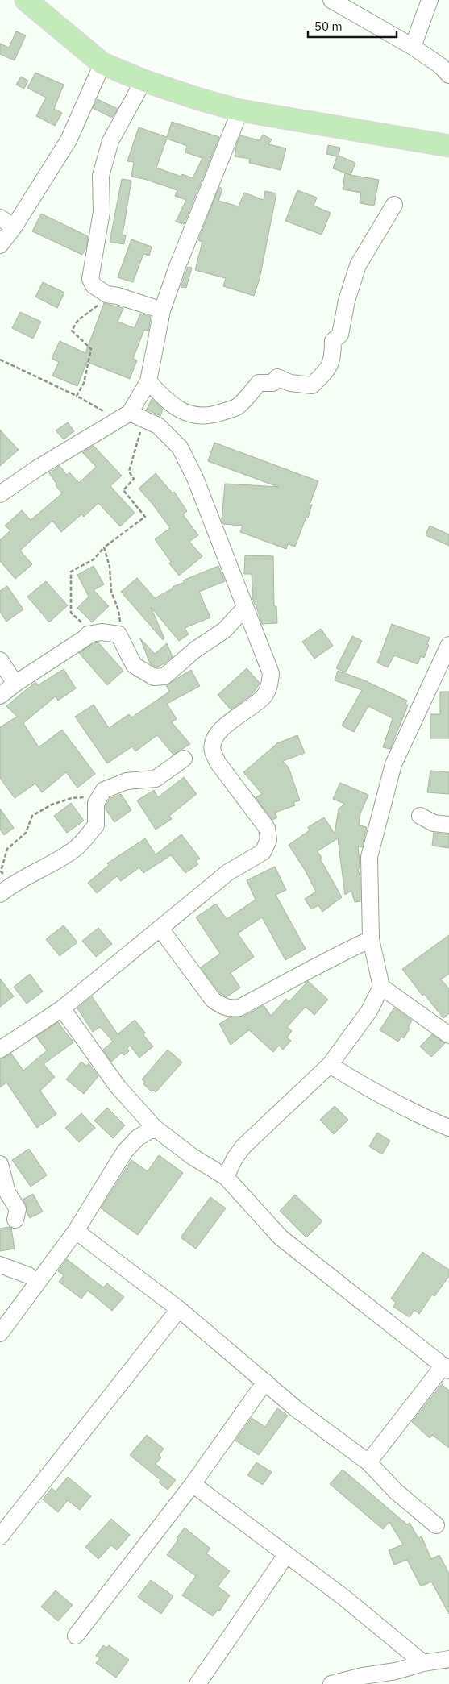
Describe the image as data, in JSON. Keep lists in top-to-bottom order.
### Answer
{
  "scale_bar": "50 m"
}
